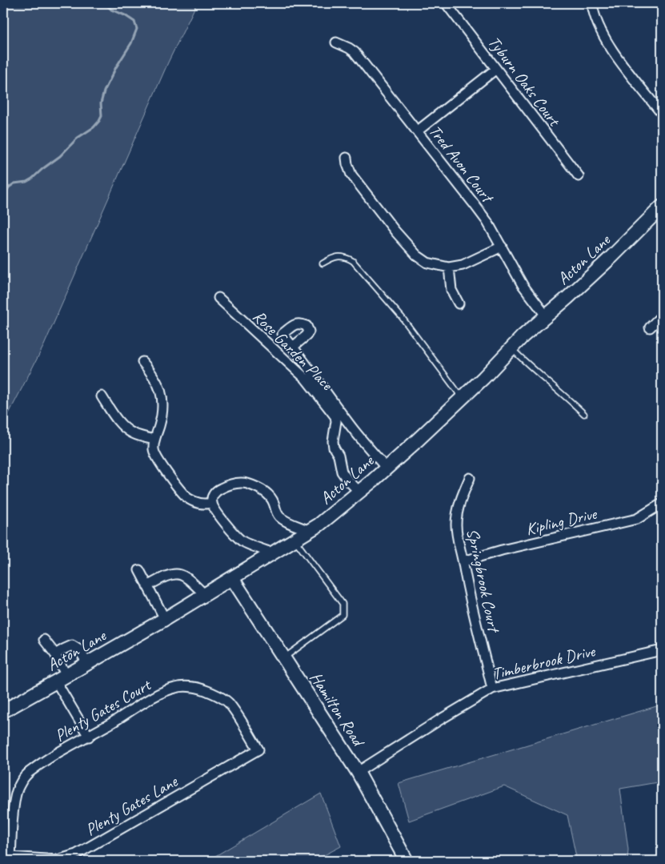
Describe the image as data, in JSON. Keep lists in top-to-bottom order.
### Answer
{
  "streets": {
    "street": [
      "Tyburn Oaks Court",
      "Tred Avon Court",
      "Acton Lane",
      "Rose Garden Place",
      "Kipling Drive",
      "Springbrook Court",
      "Timberbrook Drive",
      "Hamilton Road",
      "Plenty Gates Court",
      "Plenty Gates Lane"
    ]
  },
  "crossings": [
    ["Tred Avon Court", "Acton Lane"],
    ["Acton Lane", "Rose Garden Place"],
    ["Acton Lane", "Hamilton Road"],
    ["Kipling Drive", "Springbrook Court"],
    ["Springbrook Court", "Timberbrook Drive"],
    ["Timberbrook Drive", "Hamilton Road"],
    ["Plenty Gates Court", "Plenty Gates Lane"]
  ]
}
